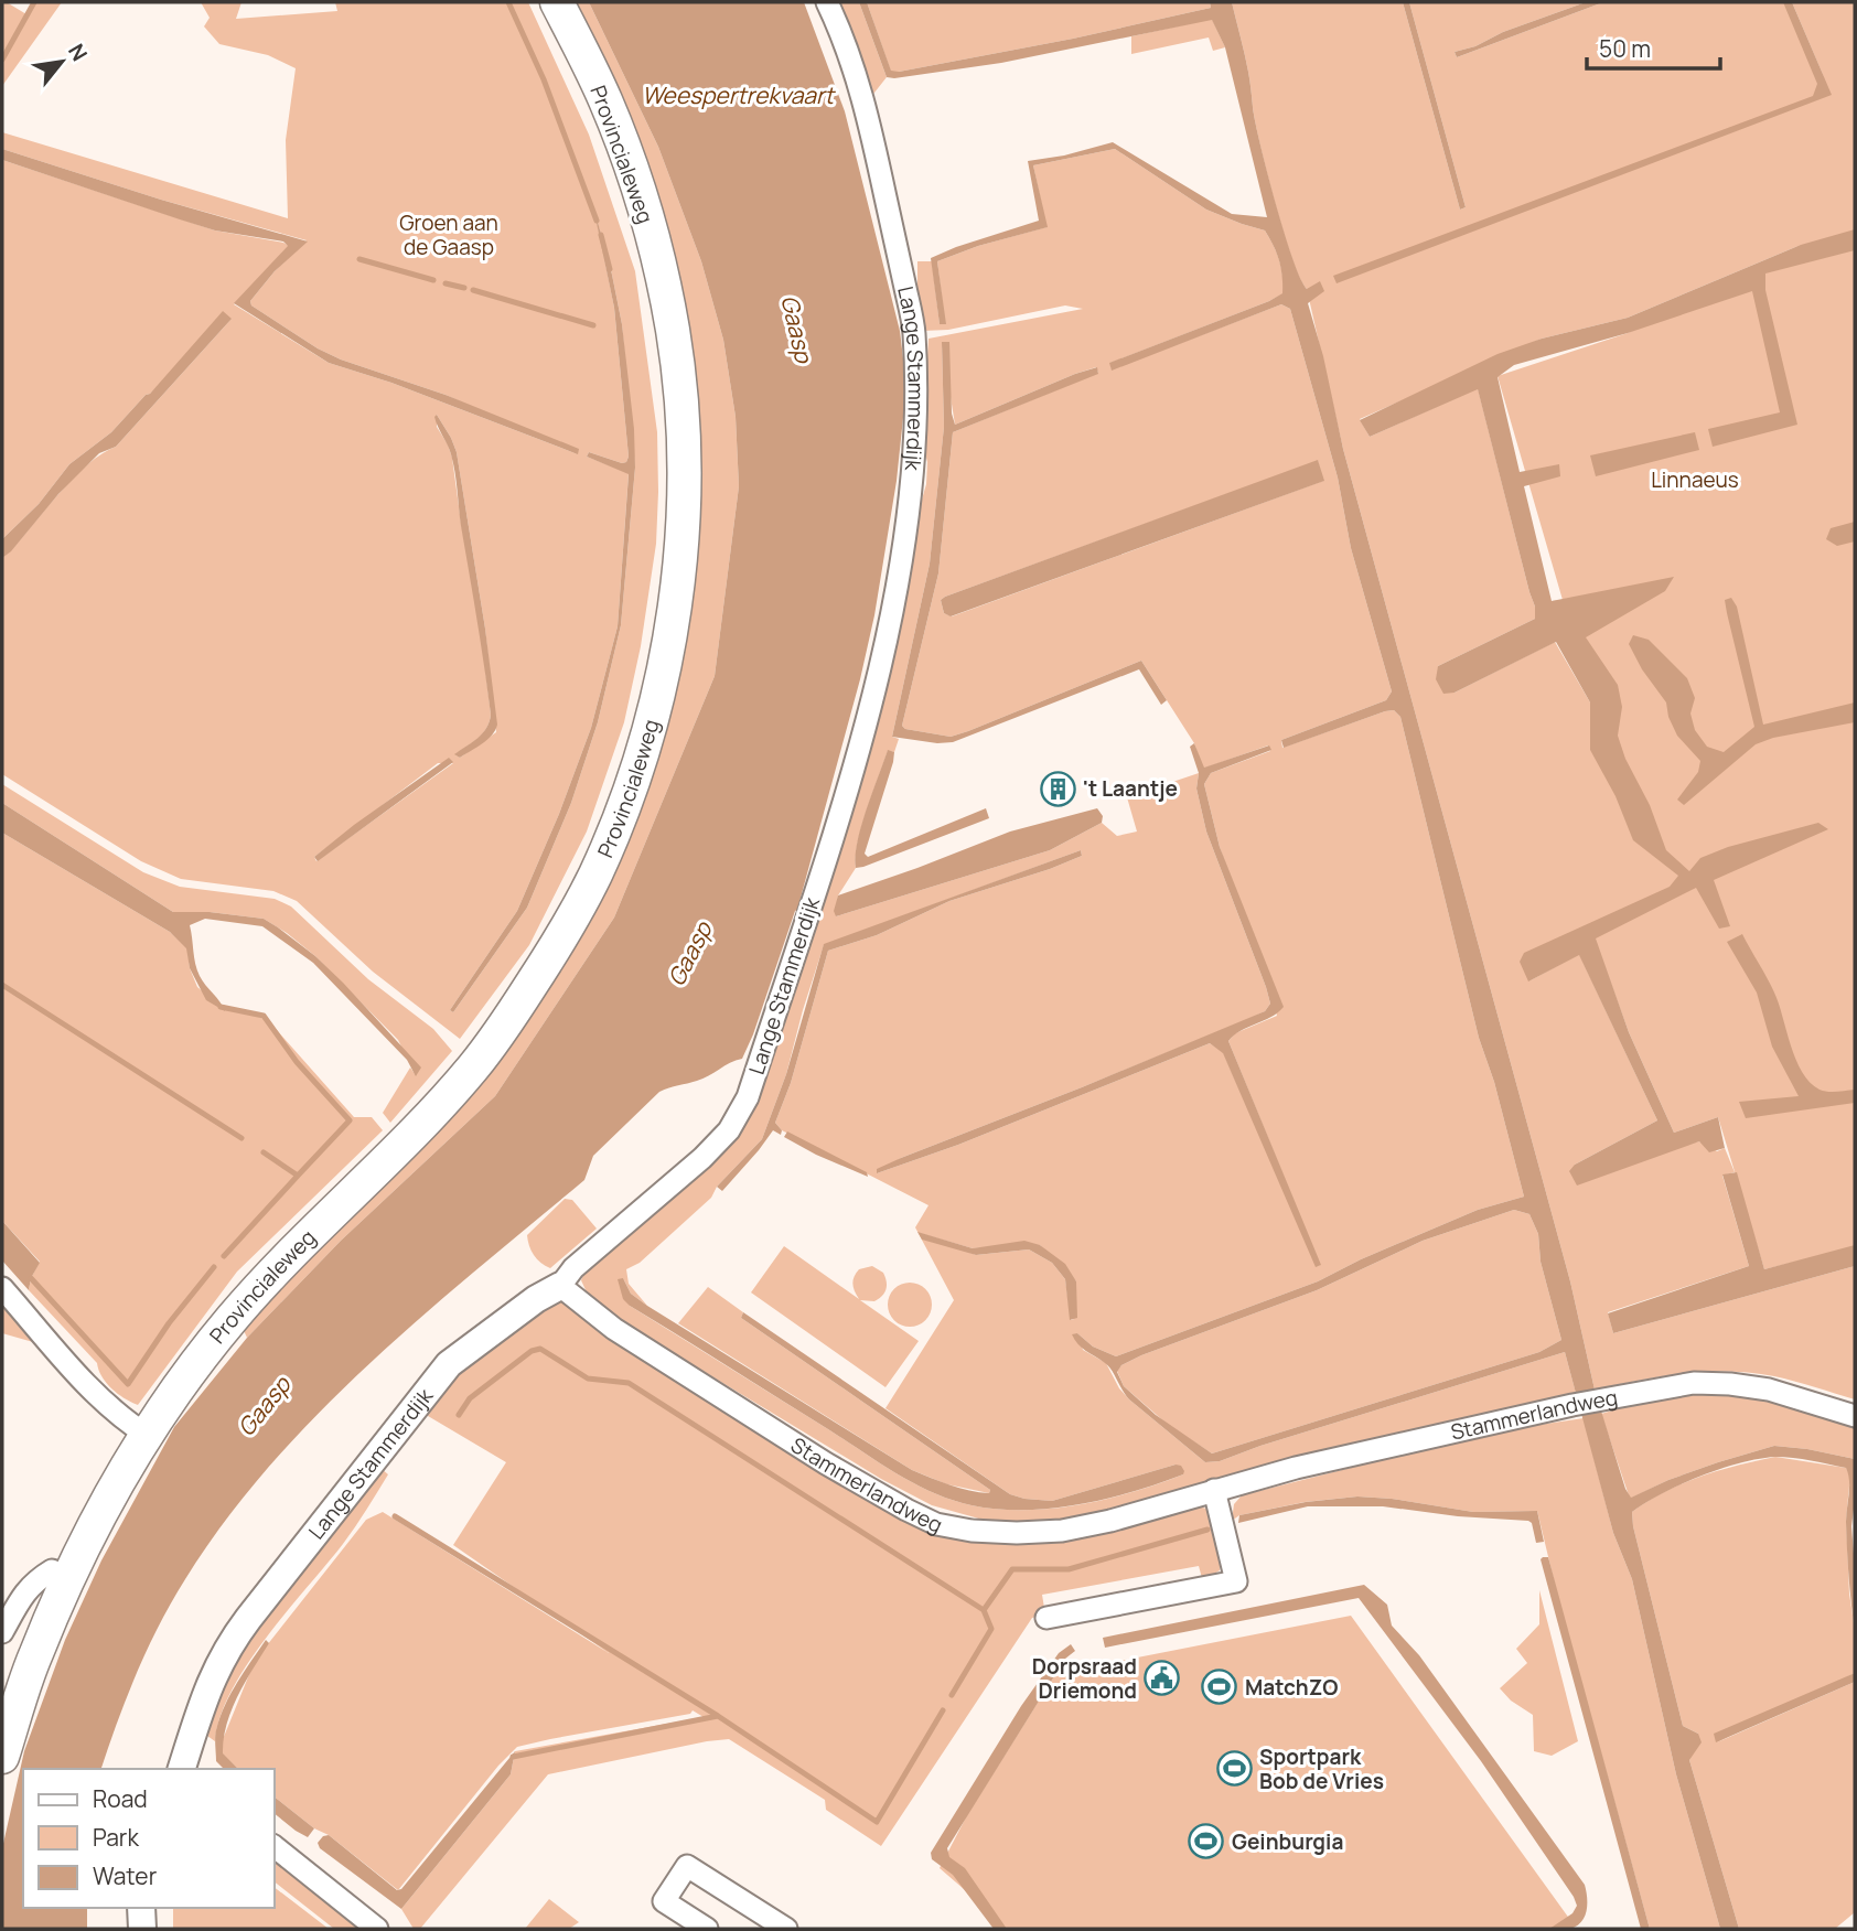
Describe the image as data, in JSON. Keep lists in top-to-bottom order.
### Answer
{
  "streets": {
    "main road": ["Provincialeweg"],
    "street": ["Lange Stammerdijk", "Stammerlandweg"]
  },
  "crossings": [
    ["Lange Stammerdijk", "Stammerlandweg"]
  ],
  "water": ["Weespertrekvaart", "Gaasp"],
  "parks": ["Groen aan de Gaasp", "Linnaeus"],
  "places": {
    "building": ["'t Laantje"],
    "public building": ["Dorpsraad Driemond"],
    "sports": ["MatchZO", "Sportpark Bob de Vries", "Geinburgia"]
  },
  "legend": ["Road", "Park", "Water"],
  "scale_bar": "50 m",
  "north": "top right"
}
